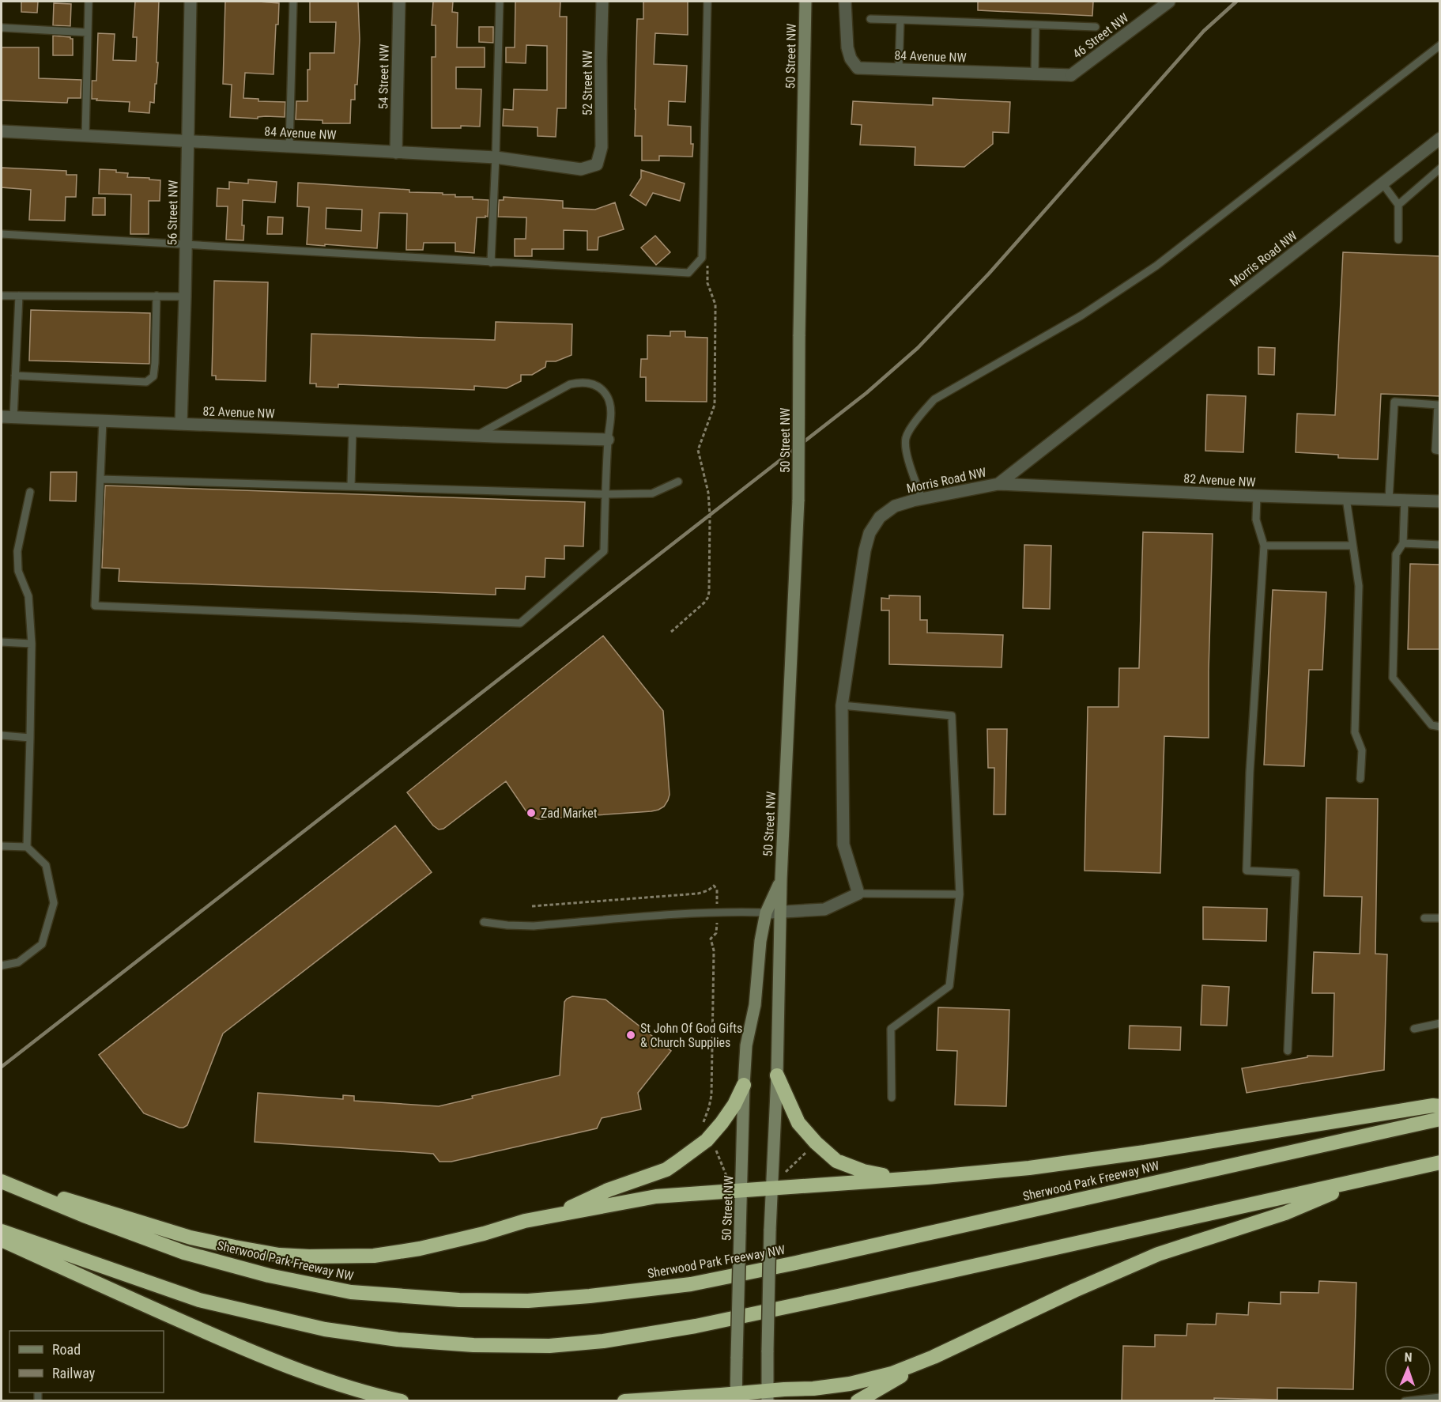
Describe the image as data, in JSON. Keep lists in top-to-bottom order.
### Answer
{
  "streets": {
    "highway": ["Sherwood Park Freeway NW"],
    "main road": ["50 Street NW"],
    "street": [
      "46 Street NW",
      "84 Avenue NW",
      "54 Street NW",
      "52 Street NW",
      "56 Street NW",
      "Morris Road NW",
      "82 Avenue NW"
    ]
  },
  "crossings": [
    ["46 Street NW", "84 Avenue NW"],
    ["84 Avenue NW", "54 Street NW"],
    ["84 Avenue NW", "52 Street NW"],
    ["84 Avenue NW", "56 Street NW"],
    ["56 Street NW", "82 Avenue NW"],
    ["Morris Road NW", "82 Avenue NW"]
  ],
  "places": ["Zad Market", "St John Of God Gifts & Church Supplies"],
  "legend": ["Road", "Railway"],
  "north": "top"
}
